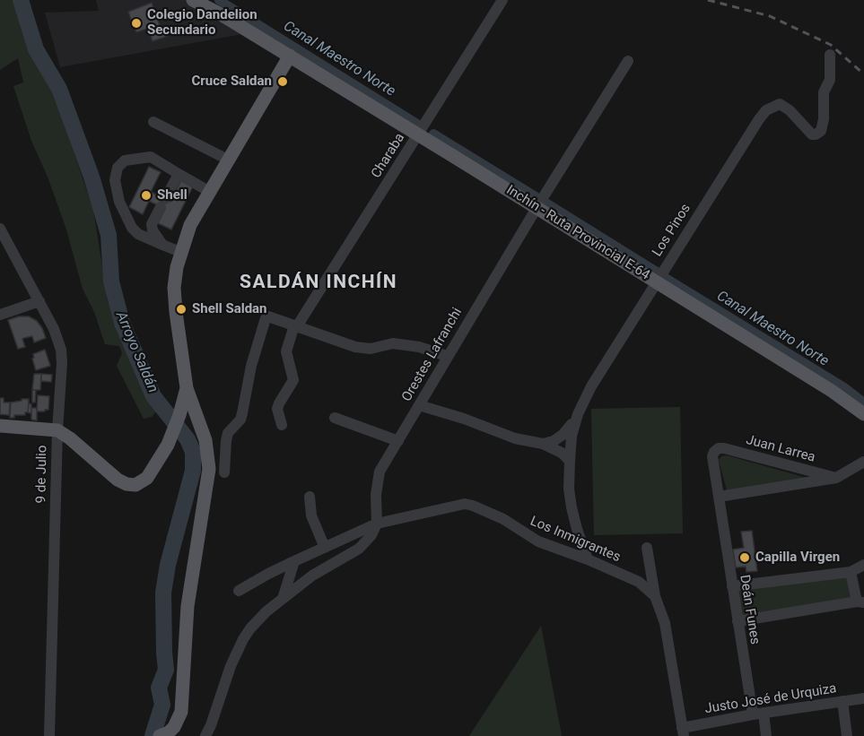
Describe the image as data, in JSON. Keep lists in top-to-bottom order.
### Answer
{
  "streets": {
    "main road": ["Inchín - Ruta Provincial E-64"],
    "street": [
      "Charaba",
      "Los Pinos",
      "Orestes Lafranchi",
      "Juan Larrea",
      "9 de Julio",
      "Los Inmigrantes",
      "Deán Funes",
      "Justo José de Urquiza"
    ]
  },
  "crossings": [
    ["Charaba", "Inchín - Ruta Provincial E-64"],
    ["Los Pinos", "Inchín - Ruta Provincial E-64"],
    ["Los Pinos", "Los Inmigrantes"],
    ["Inchín - Ruta Provincial E-64", "Orestes Lafranchi"],
    ["Orestes Lafranchi", "Los Inmigrantes"],
    ["Juan Larrea", "Deán Funes"],
    ["Deán Funes", "Justo José de Urquiza"]
  ],
  "districts": ["SALDÁN INCHÍN"],
  "water": ["Canal Maestro Norte", "Arroyo Saldán"],
  "places": [
    "Colegio Dandelion Secundario",
    "Cruce Saldan",
    "Shell",
    "Shell Saldan",
    "Capilla Virgen"
  ]
}
